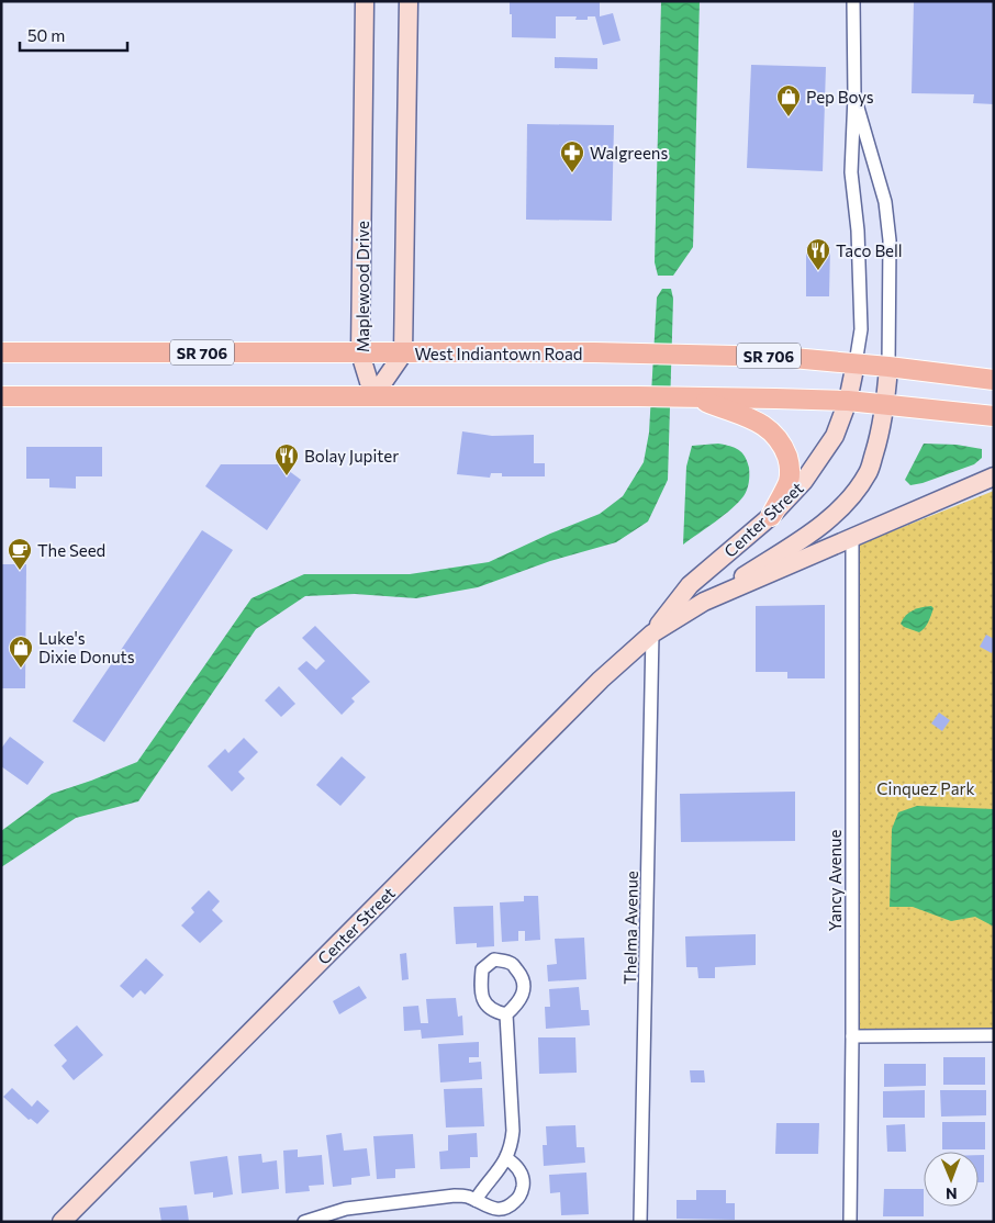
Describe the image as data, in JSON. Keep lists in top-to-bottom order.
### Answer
{
  "streets": {
    "main road": ["SR 706", "West Indiantown Road"],
    "street": [
      "Maplewood Drive",
      "Center Street",
      "Yancy Avenue",
      "Thelma Avenue"
    ]
  },
  "crossings": [
    ["Maplewood Drive", "West Indiantown Road"],
    ["West Indiantown Road", "Center Street"],
    ["Center Street", "Yancy Avenue"],
    ["Center Street", "Thelma Avenue"]
  ],
  "parks": ["Cinquez Park"],
  "places": {
    "shop": ["Pep Boys", "Luke's Dixie Donuts"],
    "pharmacy": ["Walgreens"],
    "restaurant": ["Taco Bell", "Bolay Jupiter"],
    "cafe": ["The Seed"]
  },
  "scale_bar": "50 m",
  "north": "bottom"
}
